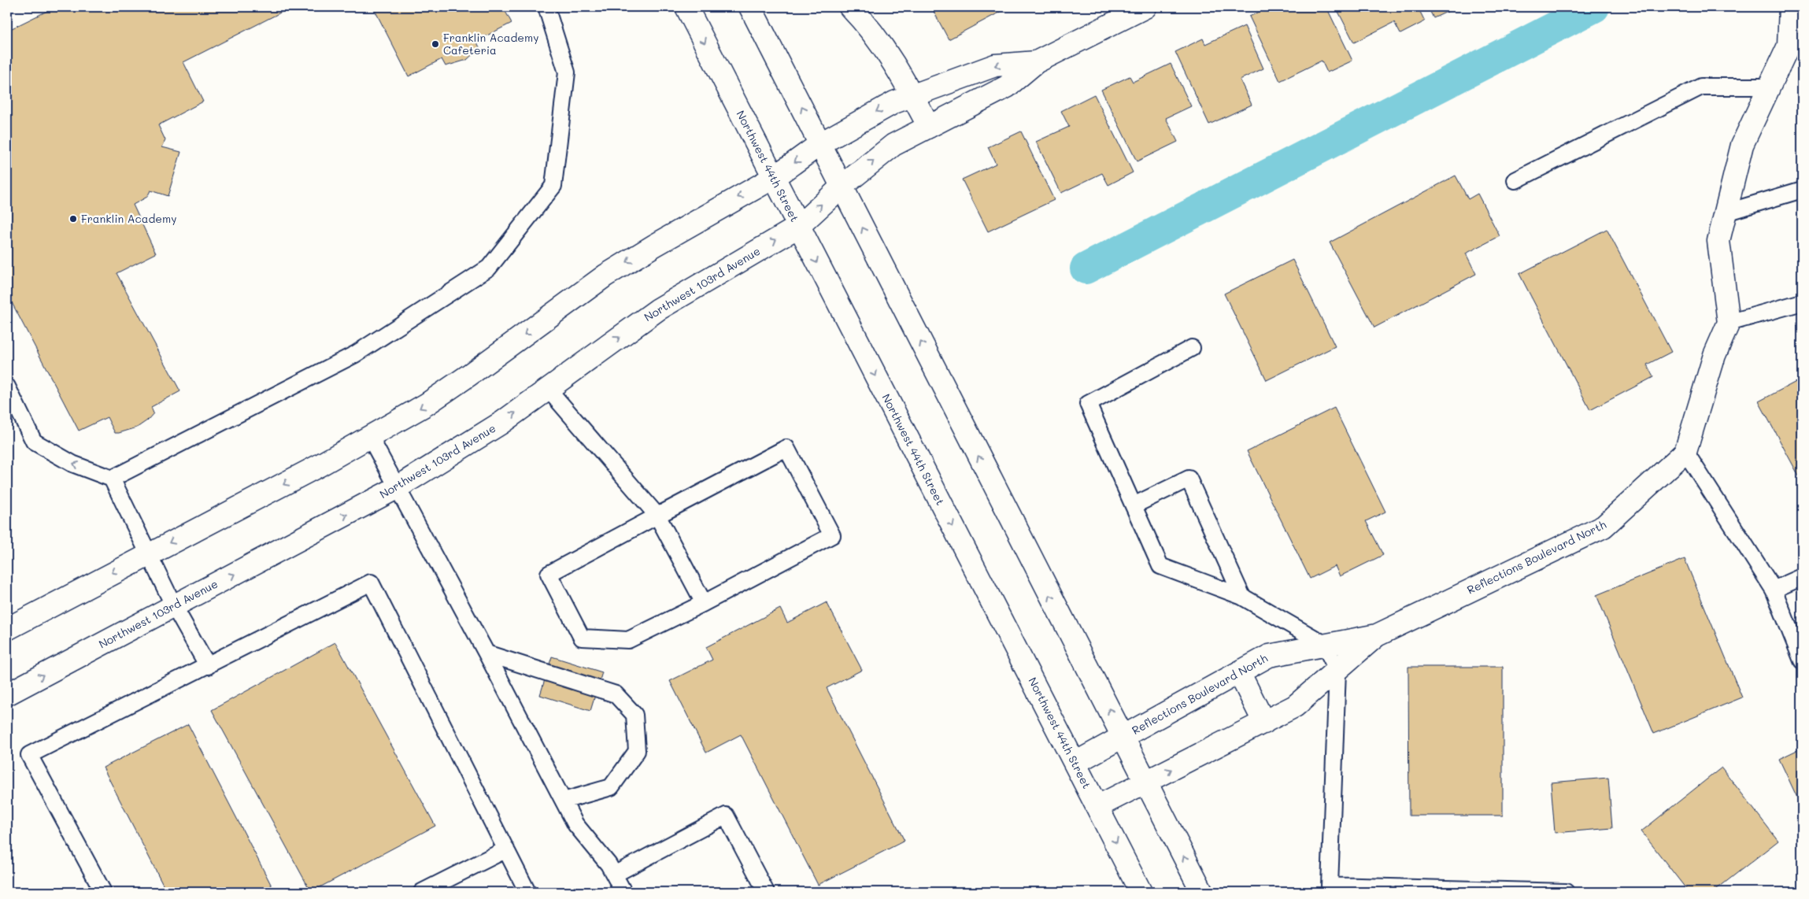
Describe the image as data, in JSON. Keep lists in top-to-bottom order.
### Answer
{
  "streets": {
    "street": ["Northwest 44th Street", "Northwest 103rd Avenue", "Reflections Boulevard North"]
  },
  "crossings": [
    ["Northwest 44th Street", "Northwest 103rd Avenue"],
    ["Northwest 44th Street", "Reflections Boulevard North"]
  ],
  "places": ["Franklin Academy Cafeteria", "Franklin Academy"]
}
